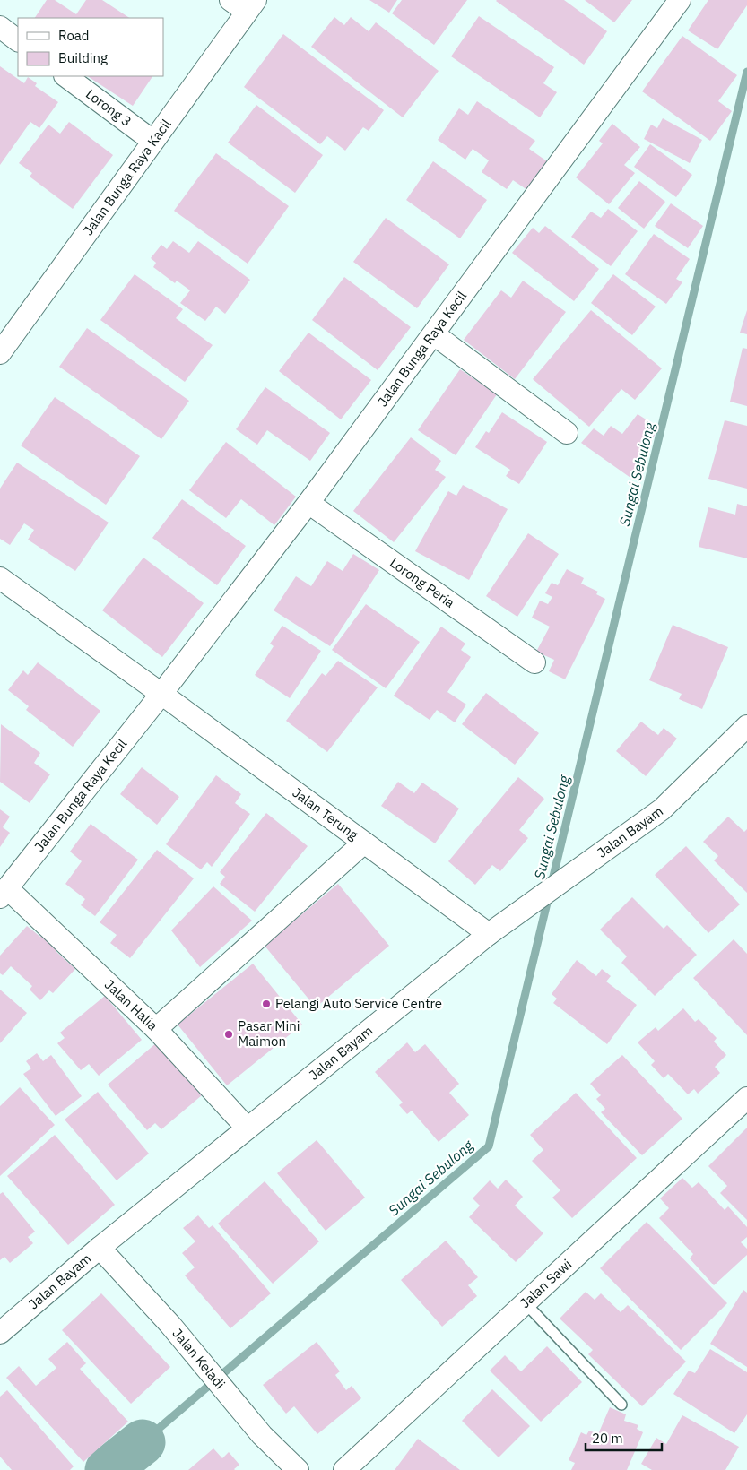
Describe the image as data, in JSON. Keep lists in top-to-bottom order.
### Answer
{
  "streets": {
    "street": [
      "Lorong 3",
      "Jalan Bunga Raya Kacil",
      "Jalan Bunga Raya Kecil",
      "Lorong Peria",
      "Jalan Terung",
      "Jalan Bayam",
      "Jalan Halia",
      "Jalan Sawi",
      "Jalan Keladi"
    ]
  },
  "crossings": [
    ["Lorong 3", "Jalan Bunga Raya Kacil"],
    ["Jalan Bunga Raya Kecil", "Lorong Peria"],
    ["Jalan Bunga Raya Kecil", "Jalan Terung"],
    ["Jalan Bunga Raya Kecil", "Jalan Halia"],
    ["Jalan Terung", "Jalan Bayam"],
    ["Jalan Bayam", "Jalan Halia"],
    ["Jalan Bayam", "Jalan Keladi"]
  ],
  "water": ["Sungai Sebulong"],
  "places": ["Pelangi Auto Service Centre", "Pasar Mini Maimon"],
  "legend": ["Road", "Building"],
  "scale_bar": "20 m"
}
